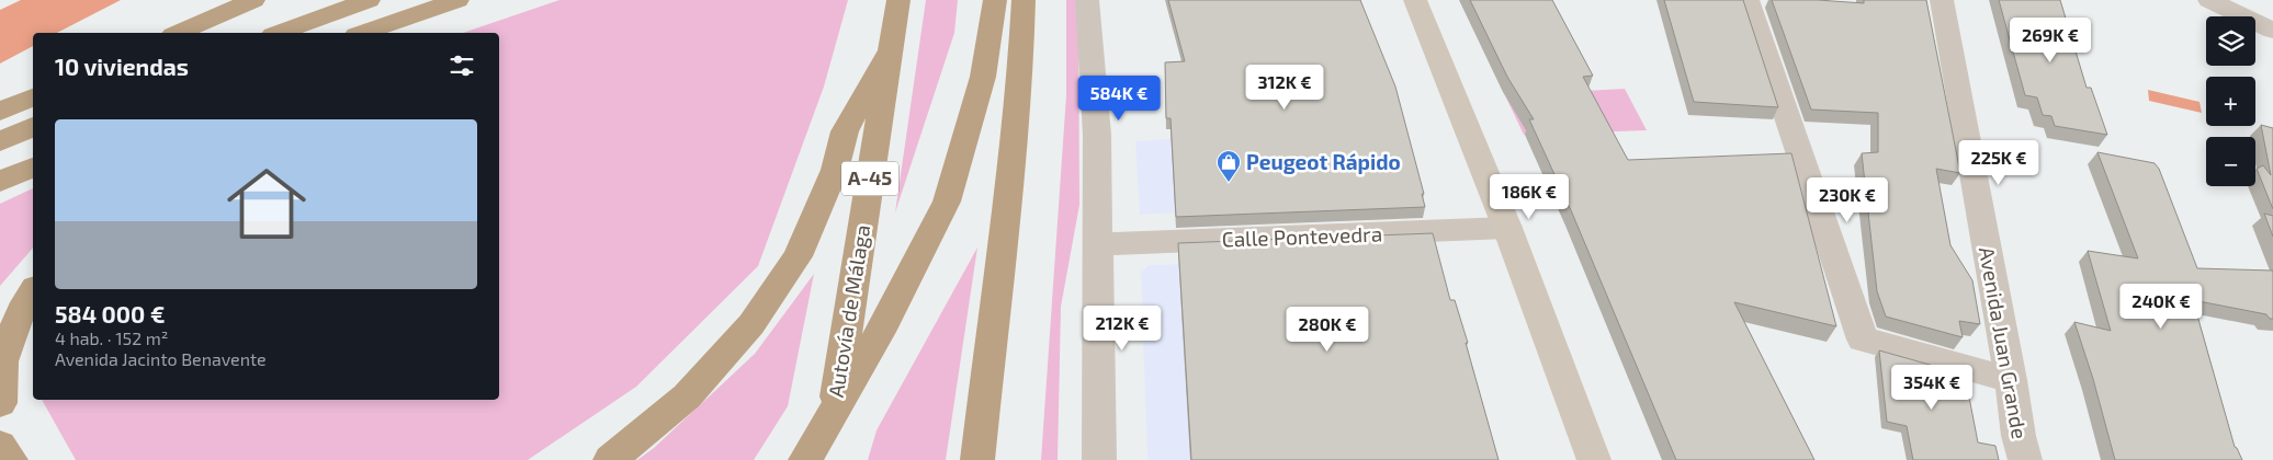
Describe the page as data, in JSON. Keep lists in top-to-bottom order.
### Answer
{
  "streets": {
    "highway": ["A-45", "Autovía de Málaga"],
    "street": ["Calle Pontevedra", "Avenida Juan Grande"]
  },
  "places": {
    "shop": ["Peugeot Rápido"]
  },
  "page": {
    "map_buttons": ["+", "−"],
    "price": [
      "269K €",
      "312K €",
      "584K €",
      "225K €",
      "186K €",
      "230K €",
      "240K €",
      "212K €",
      "280K €",
      "354K €"
    ],
    "heading": "10 viviendas",
    "list": [
      {
        "name": "584 000 €",
        "note": "4 hab. · 152 m² · Avenida Jacinto Benavente"
      }
    ]
  }
}
